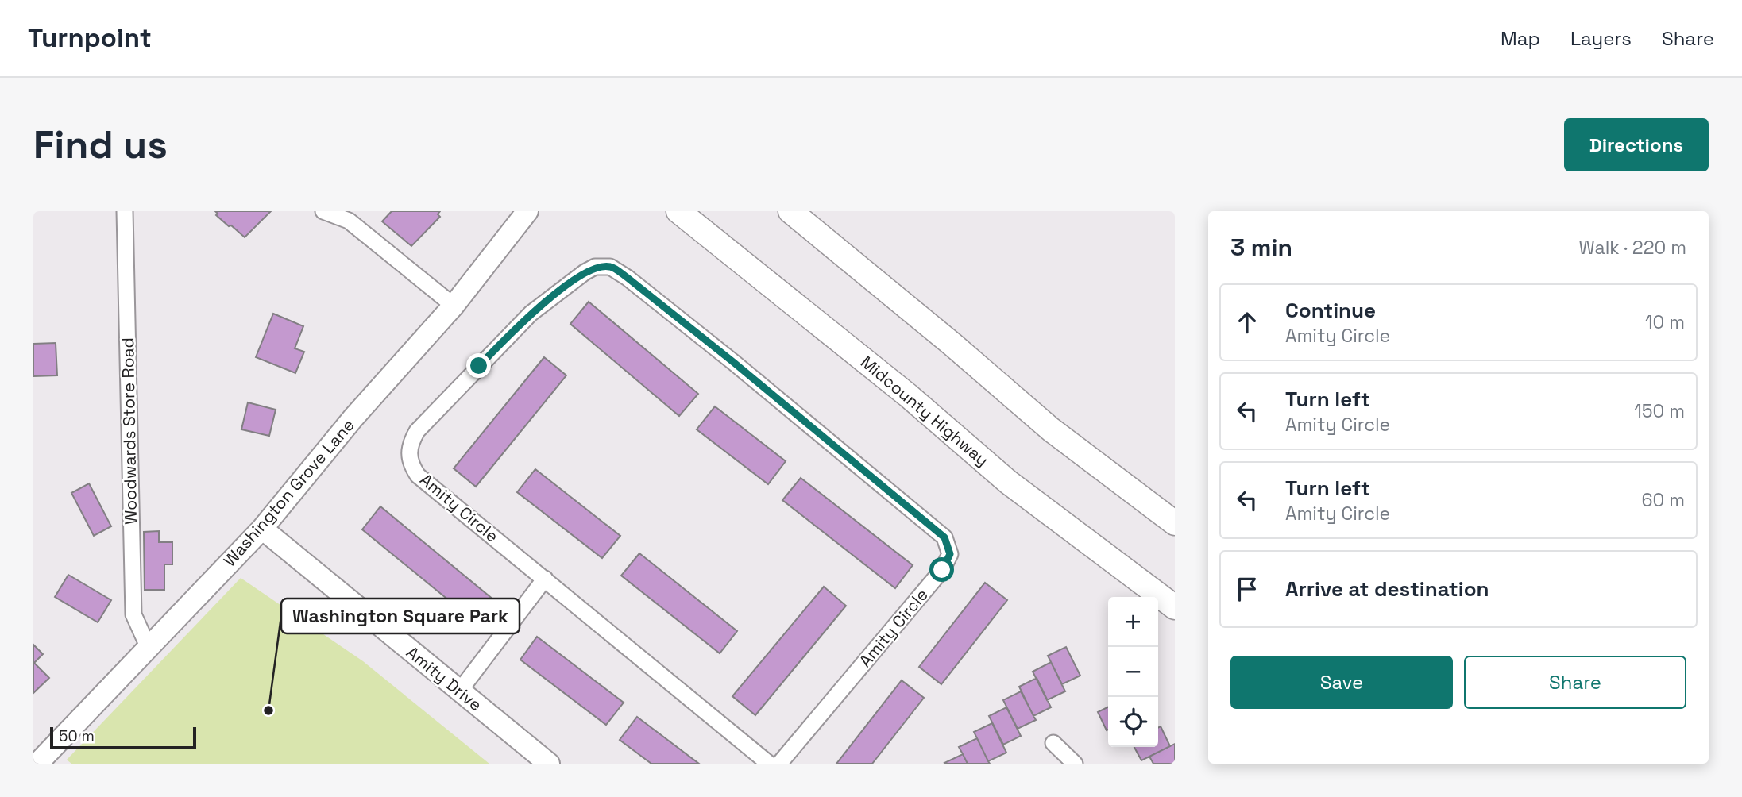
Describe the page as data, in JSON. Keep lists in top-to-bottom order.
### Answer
{
  "streets": {
    "main road": ["Midcounty Highway"],
    "street": [
      "Woodwards Store Road",
      "Washington Grove Lane",
      "Amity Circle",
      "Amity Drive"
    ]
  },
  "crossings": [
    ["Woodwards Store Road", "Washington Grove Lane"],
    ["Washington Grove Lane", "Amity Drive"]
  ],
  "places": ["Washington Square Park"],
  "scale_bar": "50 m",
  "page": {
    "header": "Turnpoint",
    "nav": ["Map", "Layers", "Share"],
    "buttons": [
      "Directions",
      ["Save", "Share"]
    ],
    "title": "Find us",
    "heading": ["3 min", "Walk · 220 m"],
    "list": [
      ["Continue", "Amity Circle", "10 m"],
      ["Turn left", "Amity Circle", "150 m"],
      ["Turn left", "Amity Circle", "60 m"],
      "Arrive at destination"
    ],
    "map_buttons": ["+", "−"],
    "scale": "50 m"
  }
}
